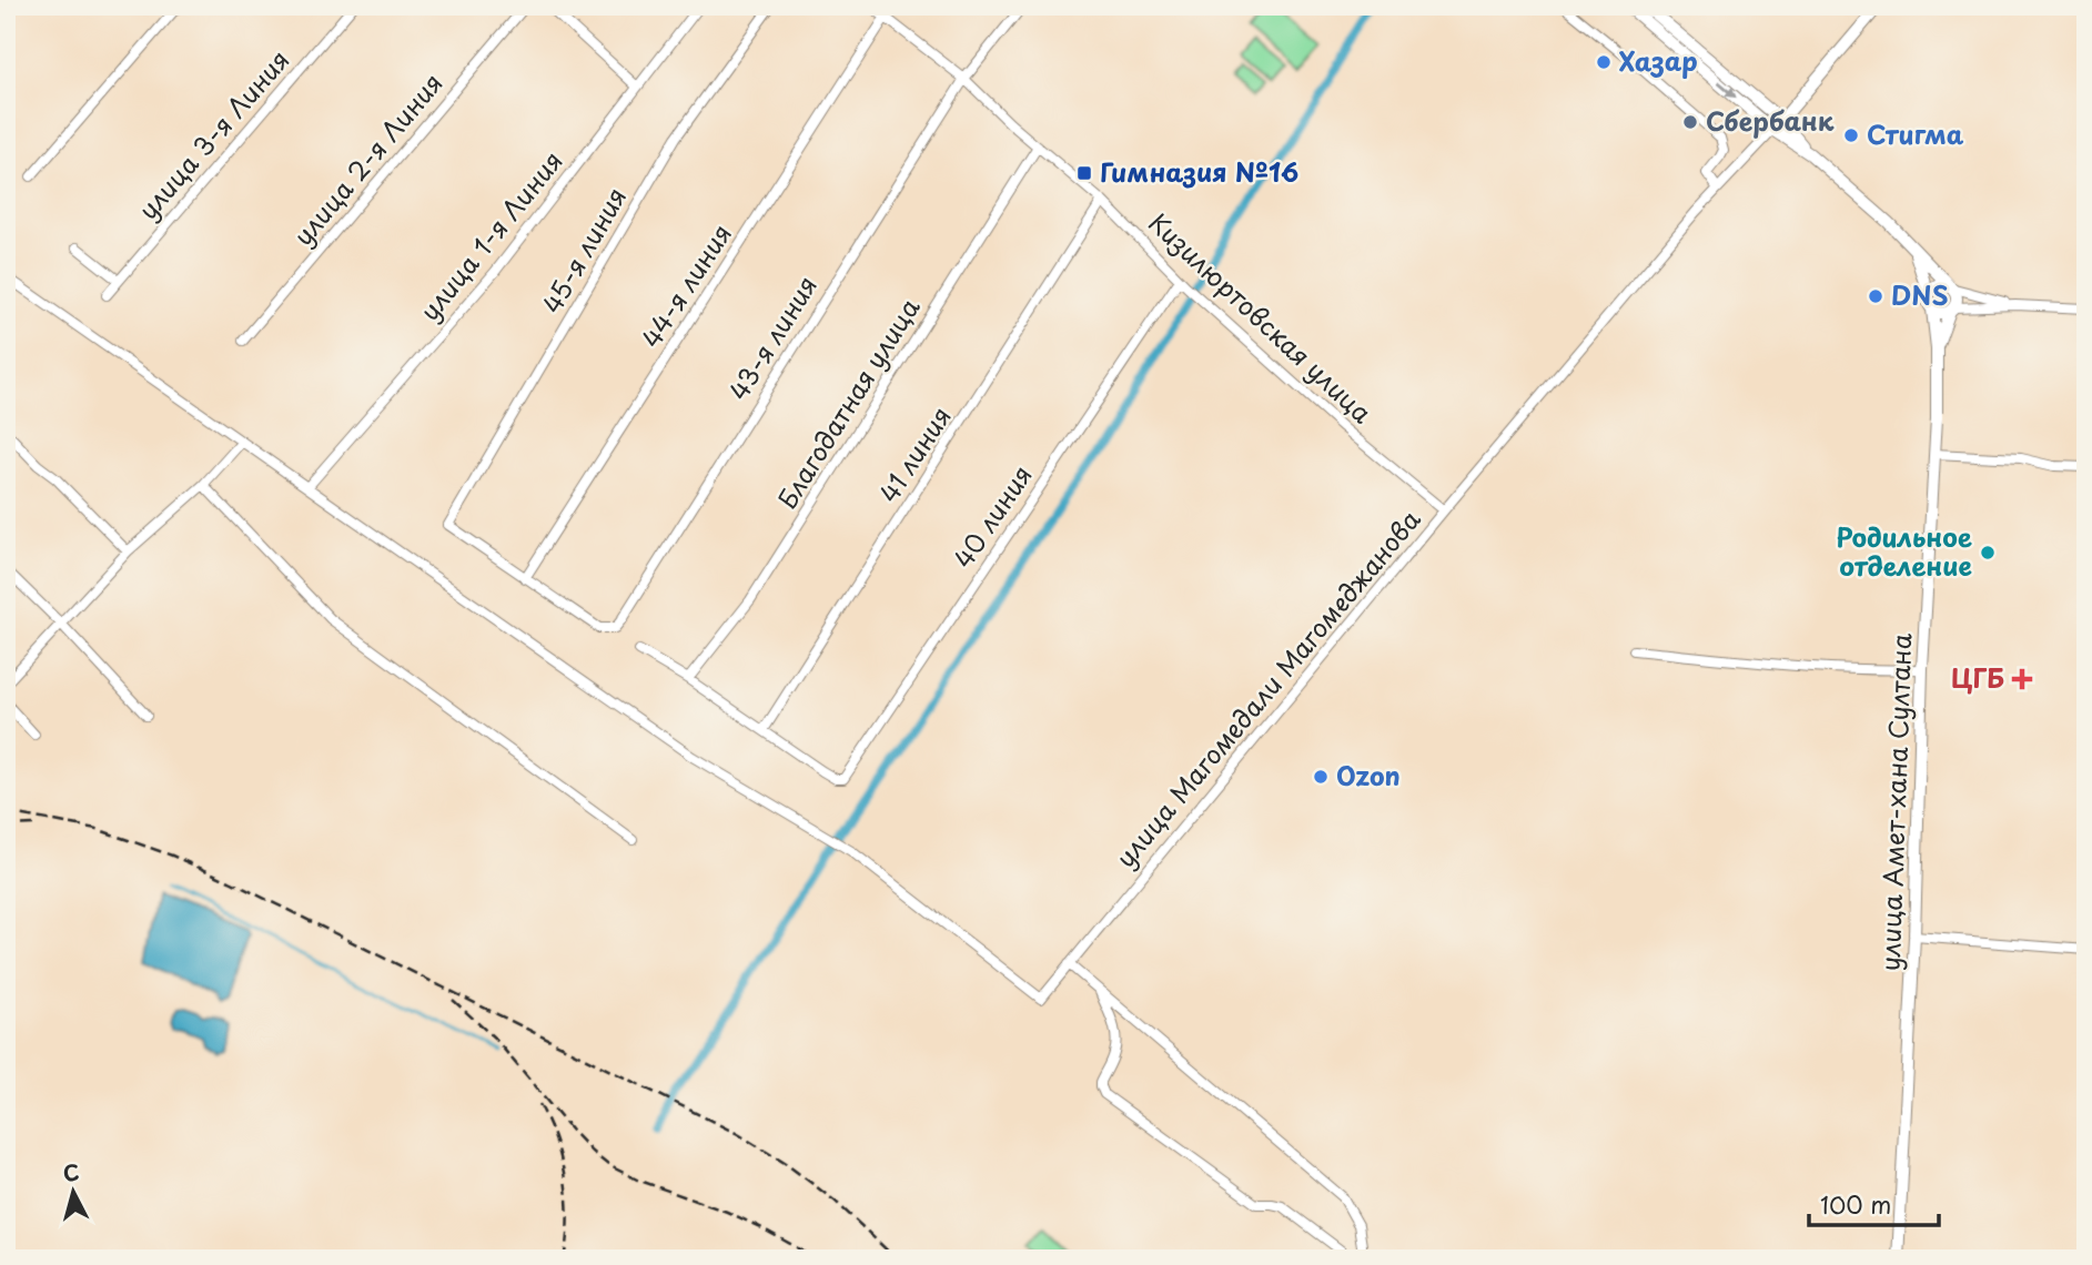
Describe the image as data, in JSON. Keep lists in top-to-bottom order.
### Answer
{
  "streets": {
    "main road": ["улица Магомедали Магомеджановa", "улица Амет-хана Султана"],
    "street": [
      "улица 3-я Линия",
      "улица 2-я Линия",
      "улица 1-я Линия",
      "45-я линия",
      "44-я линия",
      "Кизилюртовская улица",
      "43-я линия",
      "Благодатная улица",
      "41 линия",
      "40 линия"
    ]
  },
  "crossings": [
    ["улица 1-я Линия", "улица Магомедали Магомеджановa"],
    ["45-я линия", "44-я линия"],
    ["45-я линия", "43-я линия"],
    ["44-я линия", "Кизилюртовская улица"],
    ["44-я линия", "43-я линия"],
    ["Кизилюртовская улица", "43-я линия"],
    ["Кизилюртовская улица", "Благодатная улица"],
    ["Кизилюртовская улица", "41 линия"],
    ["Кизилюртовская улица", "40 линия"],
    ["Кизилюртовская улица", "улица Магомедали Магомеджановa"],
    ["41 линия", "40 линия"]
  ],
  "places": {
    "other": [
      "Хазар",
      "Сбербанк",
      "Стигма",
      "DNS",
      "Родильное отделение",
      "Ozon"
    ],
    "transit": ["Гимназия №16"],
    "health": ["ЦГБ"]
  },
  "scale_bar": "100 m",
  "north": "top"
}
